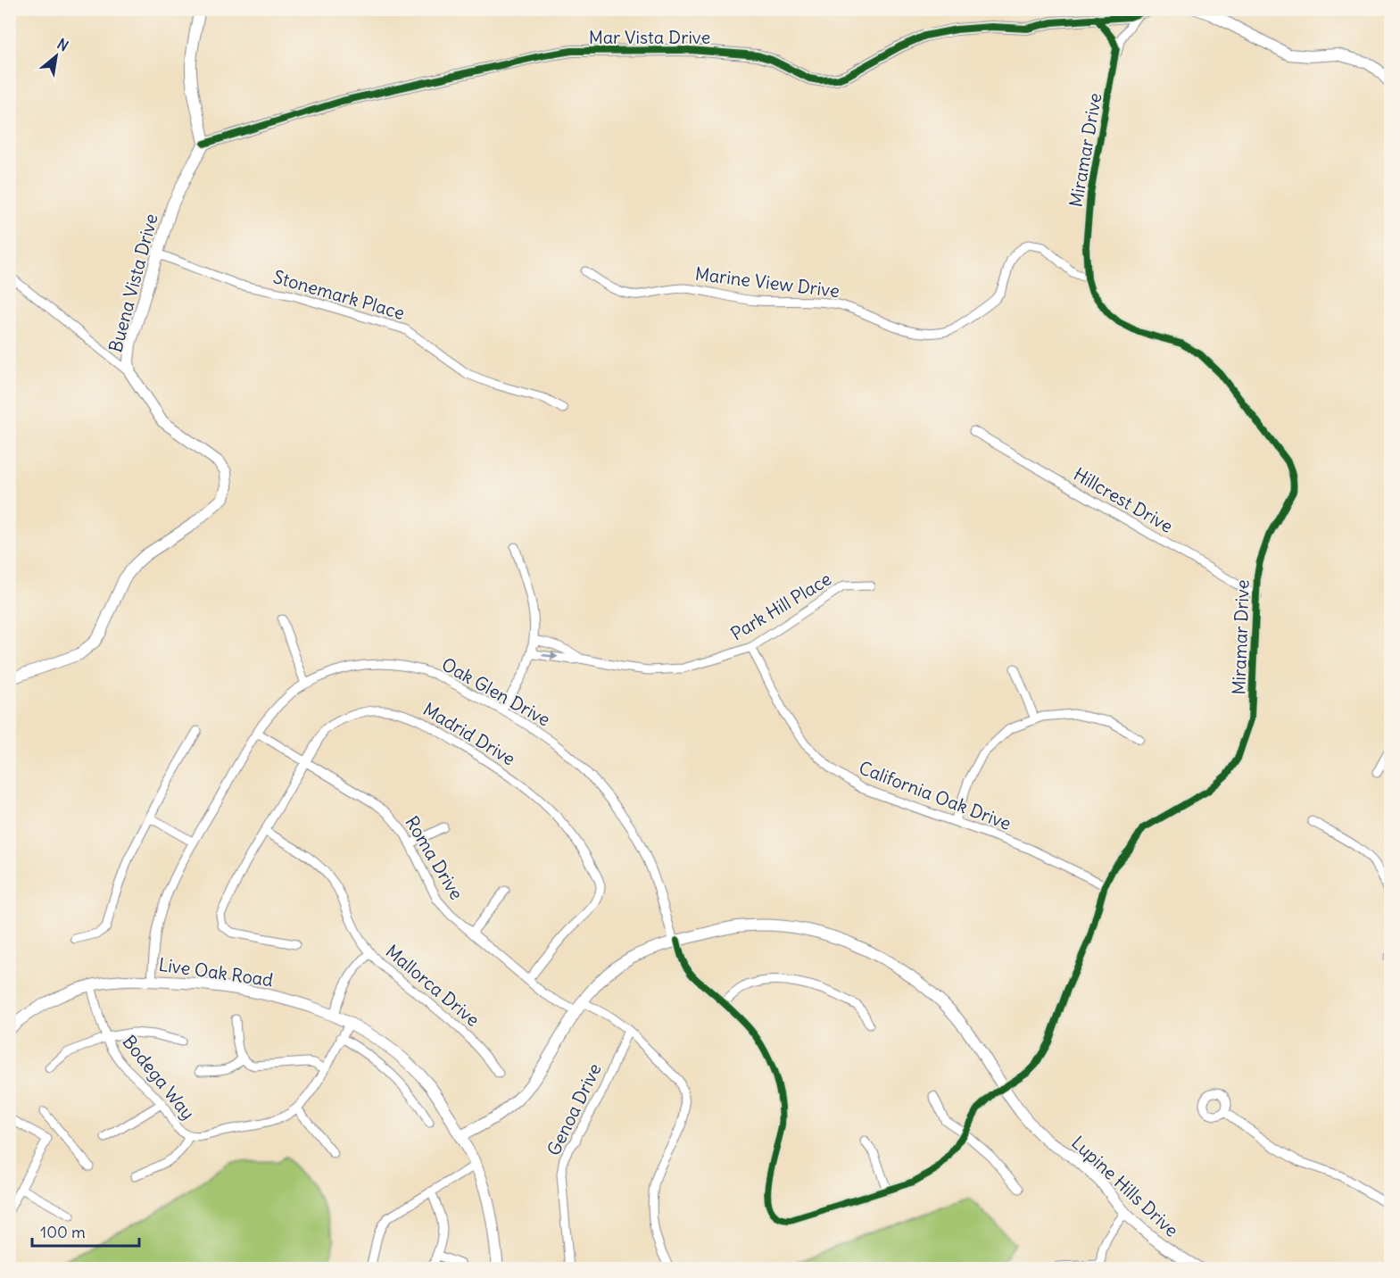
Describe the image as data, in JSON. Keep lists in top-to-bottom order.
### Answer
{
  "streets": {
    "street": [
      "Mar Vista Drive",
      "Miramar Drive",
      "Marine View Drive",
      "Buena Vista Drive",
      "Stonemark Place",
      "Hillcrest Drive",
      "Park Hill Place",
      "Oak Glen Drive",
      "Madrid Drive",
      "California Oak Drive",
      "Roma Drive",
      "Live Oak Road",
      "Mallorca Drive",
      "Bodega Way",
      "Genoa Drive",
      "Lupine Hills Drive"
    ]
  },
  "crossings": [
    ["Mar Vista Drive", "Miramar Drive"],
    ["Mar Vista Drive", "Buena Vista Drive"],
    ["Miramar Drive", "Marine View Drive"],
    ["Miramar Drive", "Hillcrest Drive"],
    ["Miramar Drive", "Oak Glen Drive"],
    ["Miramar Drive", "California Oak Drive"],
    ["Miramar Drive", "Lupine Hills Drive"],
    ["Buena Vista Drive", "Stonemark Place"],
    ["Park Hill Place", "California Oak Drive"],
    ["Oak Glen Drive", "Roma Drive"],
    ["Oak Glen Drive", "Live Oak Road"],
    ["Oak Glen Drive", "Lupine Hills Drive"],
    ["Madrid Drive", "Roma Drive"],
    ["Madrid Drive", "Mallorca Drive"],
    ["Roma Drive", "Genoa Drive"],
    ["Roma Drive", "Lupine Hills Drive"],
    ["Live Oak Road", "Bodega Way"],
    ["Live Oak Road", "Lupine Hills Drive"]
  ],
  "scale_bar": "100 m",
  "north": "top right"
}
